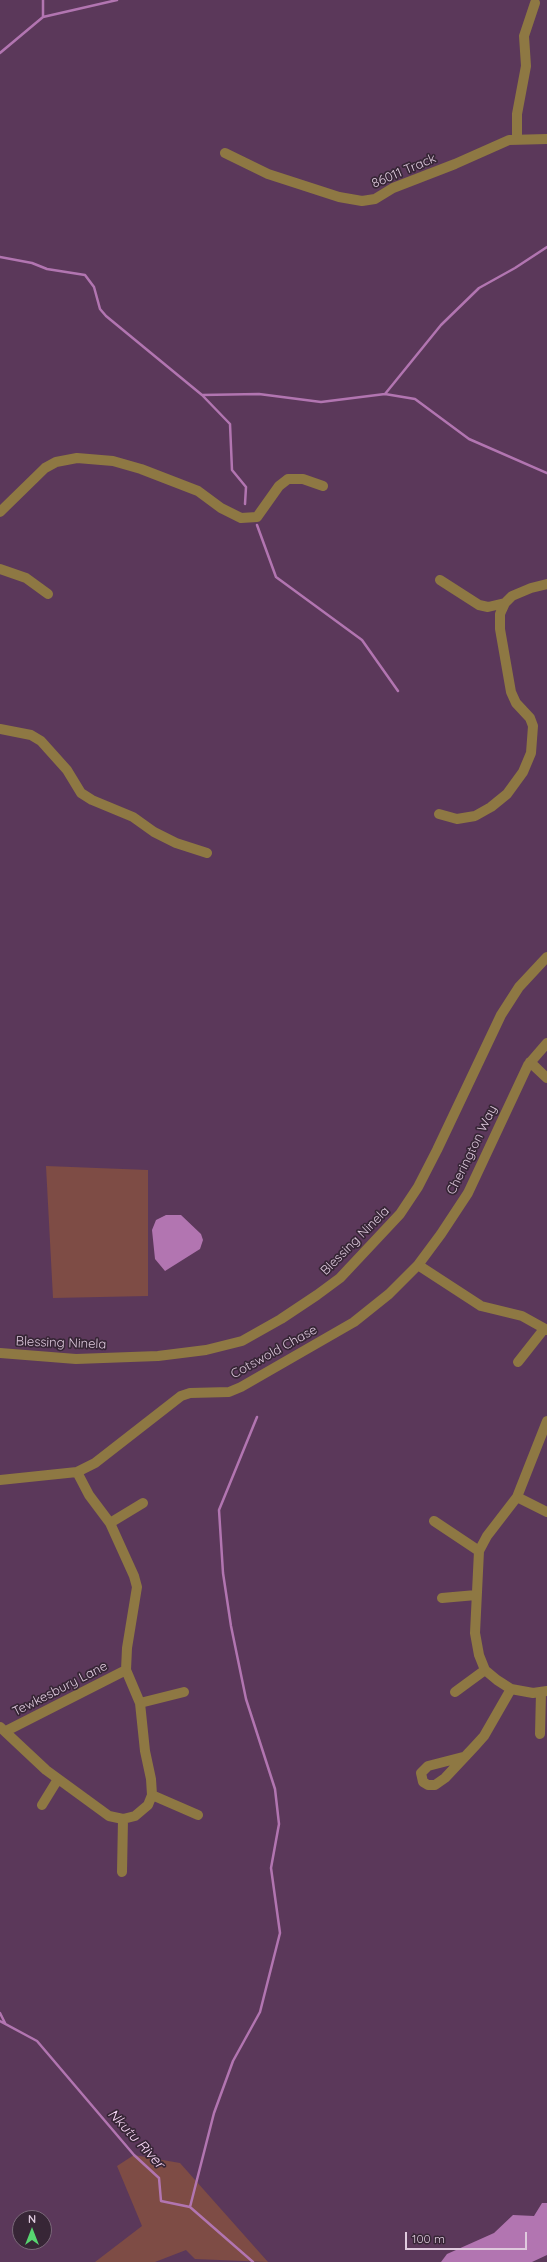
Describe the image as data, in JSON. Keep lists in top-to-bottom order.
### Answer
{
  "streets": {
    "street": [
      "86011 Track",
      "Cherington Way",
      "Blessing Ninela",
      "Cotswold Chase",
      "Tewkesbury Lane"
    ]
  },
  "crossings": [
    ["Cherington Way", "Cotswold Chase"]
  ],
  "water": ["Nkutu River"],
  "scale_bar": "100 m",
  "north": "top"
}
